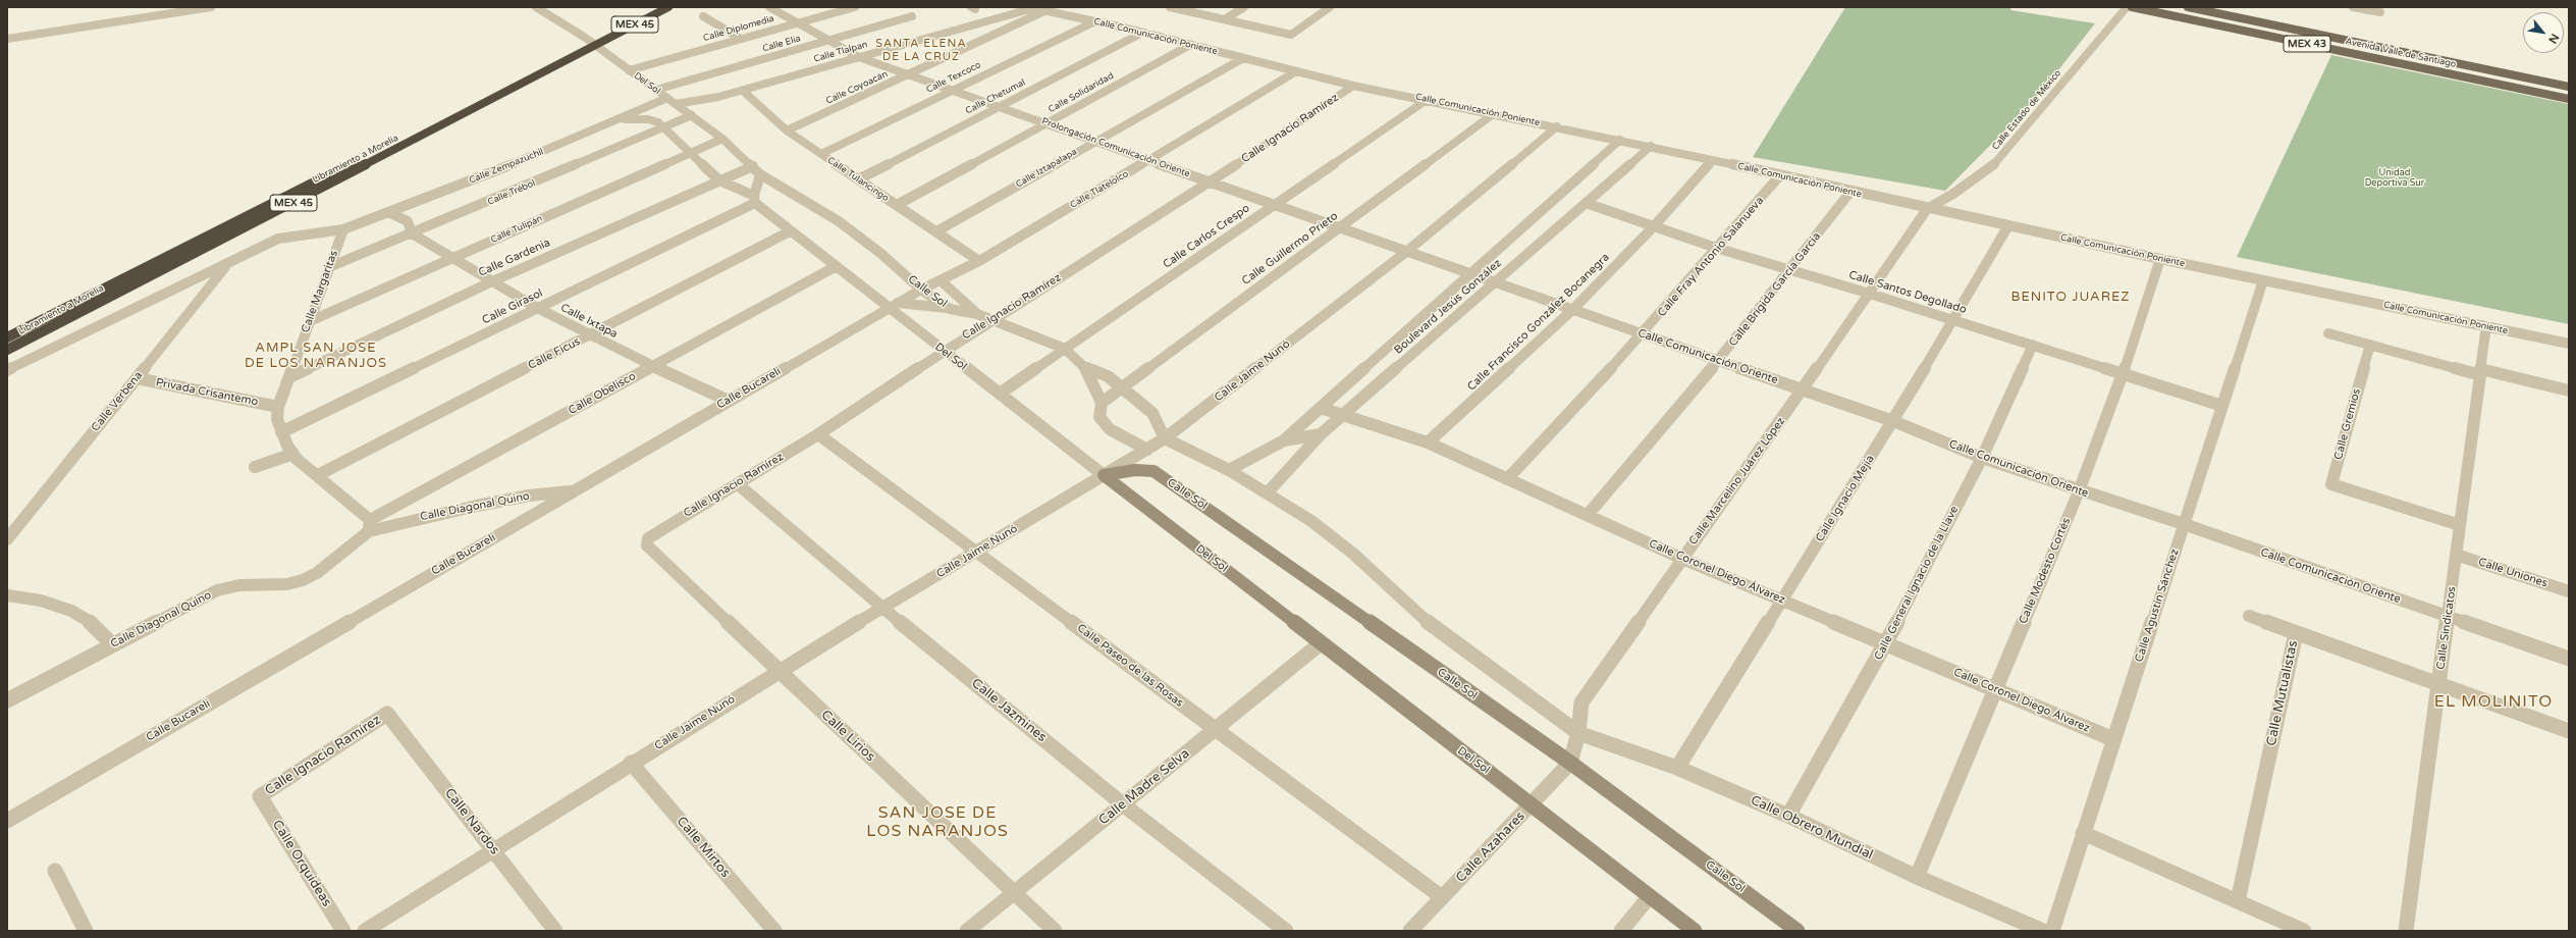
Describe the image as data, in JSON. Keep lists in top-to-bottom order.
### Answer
{
  "streets": {
    "highway": ["MEX 45", "Libramiento a Morelia"],
    "main road": ["MEX 43", "Avenida Valle de Santiago"],
    "street": [
      "Calle Diplomedia",
      "Calle Comunicación Poniente",
      "Calle Elia",
      "Calle Tlalpan",
      "Calle Texcoco",
      "Del Sol",
      "Calle Coyoacán",
      "Calle Solidaridad",
      "Calle Chetumal",
      "Calle Estado de México",
      "Calle Ignacio Ramírez",
      "Prolongación Comunicación Oriente",
      "Calle Zempazuchil",
      "Calle Iztapalapa",
      "Calle Tulancingo",
      "Calle Tlatelolco",
      "Calle Trébol",
      "Calle Tulipán",
      "Calle Carlos Crespo",
      "Calle Guillermo Prieto",
      "Calle Fray Antonio Salanueva",
      "Calle Gardenia",
      "Calle Brígida García García",
      "Calle Margaritas",
      "Calle Sol",
      "Calle Santos Degollado",
      "Calle Girasol",
      "Boulevard Jesús González",
      "Calle Ixtapa",
      "Calle Francisco González Bocanegra",
      "Calle Ficus",
      "Calle Comunicación Oriente",
      "Calle Jaime Nunó",
      "Calle Bucareli",
      "Privada Crisantemo",
      "Calle Obelisco",
      "Calle Verbena",
      "Calle Gremios",
      "Calle Marcelino Juárez López",
      "Calle Ignacio Mejía",
      "Calle Diagonal Quino",
      "Calle Modesto Cortés",
      "Calle Coronel Diego Álvarez",
      "Calle Uniones",
      "Calle General Ignacio de la Llave",
      "Calle Agustín Sánchez",
      "Calle Sindicatos",
      "Calle Paseo de las Rosas",
      "Calle Mutualistas",
      "Calle Jazmines",
      "Calle Lirios",
      "Calle Madre Selva",
      "Calle Nardos",
      "Calle Obrero Mundial",
      "Calle Mirtos",
      "Calle Azahares",
      "Calle Orquídeas"
    ]
  },
  "crossings": [
    ["Calle Diplomedia", "Del Sol"],
    ["Calle Diplomedia", "Prolongación Comunicación Oriente"],
    ["Calle Comunicación Poniente", "Calle Tlalpan"],
    ["Calle Comunicación Poniente", "Calle Texcoco"],
    ["Calle Comunicación Poniente", "Calle Coyoacán"],
    ["Calle Comunicación Poniente", "Calle Solidaridad"],
    ["Calle Comunicación Poniente", "Calle Chetumal"],
    ["Calle Comunicación Poniente", "Calle Estado de México"],
    ["Calle Comunicación Poniente", "Calle Ignacio Ramírez"],
    ["Calle Comunicación Poniente", "Calle Iztapalapa"],
    ["Calle Comunicación Poniente", "Calle Tlatelolco"],
    ["Calle Comunicación Poniente", "Calle Carlos Crespo"],
    ["Calle Comunicación Poniente", "Calle Guillermo Prieto"],
    ["Calle Comunicación Poniente", "Calle Fray Antonio Salanueva"],
    ["Calle Comunicación Poniente", "Calle Brígida García García"],
    ["Calle Comunicación Poniente", "Boulevard Jesús González"],
    ["Calle Comunicación Poniente", "Calle Francisco González Bocanegra"],
    ["Calle Comunicación Poniente", "Calle Jaime Nunó"],
    ["Calle Comunicación Poniente", "Calle Marcelino Juárez López"],
    ["Calle Comunicación Poniente", "Calle Ignacio Mejía"],
    ["Calle Comunicación Poniente", "Calle Modesto Cortés"],
    ["Calle Comunicación Poniente", "Calle Agustín Sánchez"],
    ["Calle Comunicación Poniente", "Calle Sindicatos"],
    ["Calle Elia", "Del Sol"],
    ["Calle Elia", "Prolongación Comunicación Oriente"],
    ["Calle Tlalpan", "Del Sol"],
    ["Calle Tlalpan", "Prolongación Comunicación Oriente"],
    ["Calle Tlalpan", "Calle Tulancingo"],
    ["Calle Texcoco", "Prolongación Comunicación Oriente"],
    ["Calle Texcoco", "Calle Tulancingo"],
    ["Del Sol", "Calle Ignacio Ramírez"],
    ["Del Sol", "Calle Zempazuchil"],
    ["Del Sol", "Calle Trébol"],
    ["Del Sol", "Calle Tulipán"],
    ["Del Sol", "Calle Carlos Crespo"],
    ["Del Sol", "Calle Gardenia"],
    ["Del Sol", "Calle Sol"],
    ["Del Sol", "Calle Girasol"],
    ["Del Sol", "Calle Ficus"],
    ["Del Sol", "Calle Jaime Nunó"],
    ["Del Sol", "Calle Bucareli"],
    ["Del Sol", "Calle Obelisco"],
    ["Del Sol", "Calle Madre Selva"],
    ["Del Sol", "Calle Azahares"],
    ["Calle Coyoacán", "Prolongación Comunicación Oriente"],
    ["Calle Coyoacán", "Calle Tulancingo"],
    ["Calle Solidaridad", "Prolongación Comunicación Oriente"],
    ["Calle Solidaridad", "Calle Tulancingo"],
    ["Calle Chetumal", "Prolongación Comunicación Oriente"],
    ["Calle Chetumal", "Calle Tulancingo"],
    ["Calle Estado de México", "Calle Marcelino Juárez López"],
    ["Calle Ignacio Ramírez", "Prolongación Comunicación Oriente"],
    ["Calle Ignacio Ramírez", "Calle Sol"],
    ["Calle Ignacio Ramírez", "Calle Paseo de las Rosas"],
    ["Calle Ignacio Ramírez", "Calle Jazmines"],
    ["Calle Ignacio Ramírez", "Calle Lirios"],
    ["Calle Ignacio Ramírez", "Calle Nardos"],
    ["Calle Ignacio Ramírez", "Calle Orquídeas"],
    ["Prolongación Comunicación Oriente", "Calle Iztapalapa"],
    ["Prolongación Comunicación Oriente", "Calle Tlatelolco"],
    ["Prolongación Comunicación Oriente", "Calle Carlos Crespo"],
    ["Prolongación Comunicación Oriente", "Calle Guillermo Prieto"],
    ["Prolongación Comunicación Oriente", "Boulevard Jesús González"],
    ["Prolongación Comunicación Oriente", "Calle Comunicación Oriente"],
    ["Prolongación Comunicación Oriente", "Calle Jaime Nunó"],
    ["Calle Zempazuchil", "Calle Margaritas"],
    ["Calle Zempazuchil", "Calle Ixtapa"],
    ["Calle Zempazuchil", "Calle Verbena"],
    ["Calle Iztapalapa", "Calle Tulancingo"],
    ["Calle Tulancingo", "Calle Tlatelolco"],
    ["Calle Tlatelolco", "Calle Sol"],
    ["Calle Tlatelolco", "Calle Bucareli"],
    ["Calle Trébol", "Calle Margaritas"],
    ["Calle Trébol", "Calle Ixtapa"],
    ["Calle Tulipán", "Calle Margaritas"],
    ["Calle Tulipán", "Calle Ixtapa"],
    ["Calle Carlos Crespo", "Calle Sol"],
    ["Calle Guillermo Prieto", "Calle Sol"],
    ["Calle Fray Antonio Salanueva", "Calle Santos Degollado"],
    ["Calle Fray Antonio Salanueva", "Calle Comunicación Oriente"],
    ["Calle Fray Antonio Salanueva", "Calle Coronel Diego Álvarez"],
    ["Calle Gardenia", "Calle Margaritas"],
    ["Calle Gardenia", "Calle Sol"],
    ["Calle Gardenia", "Calle Ixtapa"],
    ["Calle Brígida García García", "Calle Santos Degollado"],
    ["Calle Brígida García García", "Calle Comunicación Oriente"],
    ["Calle Brígida García García", "Calle Coronel Diego Álvarez"],
    ["Calle Margaritas", "Calle Girasol"],
    ["Calle Margaritas", "Calle Ficus"],
    ["Calle Margaritas", "Privada Crisantemo"],
    ["Calle Margaritas", "Calle Obelisco"],
    ["Calle Margaritas", "Calle Diagonal Quino"],
    ["Calle Sol", "Calle Jaime Nunó"],
    ["Calle Sol", "Calle Bucareli"],
    ["Calle Sol", "Calle Marcelino Juárez López"],
    ["Calle Sol", "Calle Azahares"],
    ["Calle Santos Degollado", "Boulevard Jesús González"],
    ["Calle Santos Degollado", "Calle Francisco González Bocanegra"],
    ["Calle Santos Degollado", "Calle Marcelino Juárez López"],
    ["Calle Santos Degollado", "Calle Ignacio Mejía"],
    ["Calle Santos Degollado", "Calle Modesto Cortés"],
    ["Calle Santos Degollado", "Calle General Ignacio de la Llave"],
    ["Calle Santos Degollado", "Calle Agustín Sánchez"],
    ["Calle Girasol", "Calle Ixtapa"],
    ["Boulevard Jesús González", "Calle Comunicación Oriente"],
    ["Boulevard Jesús González", "Calle Coronel Diego Álvarez"],
    ["Boulevard Jesús González", "Calle Obrero Mundial"],
    ["Calle Ixtapa", "Calle Ficus"],
    ["Calle Ixtapa", "Calle Bucareli"],
    ["Calle Ixtapa", "Calle Obelisco"],
    ["Calle Francisco González Bocanegra", "Calle Comunicación Oriente"],
    ["Calle Francisco González Bocanegra", "Calle Coronel Diego Álvarez"],
    ["Calle Comunicación Oriente", "Calle Marcelino Juárez López"],
    ["Calle Comunicación Oriente", "Calle Ignacio Mejía"],
    ["Calle Comunicación Oriente", "Calle Modesto Cortés"],
    ["Calle Comunicación Oriente", "Calle General Ignacio de la Llave"],
    ["Calle Comunicación Oriente", "Calle Agustín Sánchez"],
    ["Calle Comunicación Oriente", "Calle Sindicatos"],
    ["Calle Jaime Nunó", "Calle Paseo de las Rosas"],
    ["Calle Jaime Nunó", "Calle Jazmines"],
    ["Calle Jaime Nunó", "Calle Lirios"],
    ["Calle Jaime Nunó", "Calle Nardos"],
    ["Calle Jaime Nunó", "Calle Obrero Mundial"],
    ["Calle Jaime Nunó", "Calle Mirtos"],
    ["Calle Bucareli", "Calle Diagonal Quino"],
    ["Privada Crisantemo", "Calle Verbena"],
    ["Calle Obelisco", "Calle Diagonal Quino"],
    ["Calle Gremios", "Calle Sindicatos"],
    ["Calle Marcelino Juárez López", "Calle Coronel Diego Álvarez"],
    ["Calle Marcelino Juárez López", "Calle Obrero Mundial"],
    ["Calle Marcelino Juárez López", "Calle Azahares"],
    ["Calle Ignacio Mejía", "Calle Coronel Diego Álvarez"],
    ["Calle Ignacio Mejía", "Calle Obrero Mundial"],
    ["Calle Modesto Cortés", "Calle Coronel Diego Álvarez"],
    ["Calle Modesto Cortés", "Calle Obrero Mundial"],
    ["Calle Coronel Diego Álvarez", "Calle General Ignacio de la Llave"],
    ["Calle Coronel Diego Álvarez", "Calle Agustín Sánchez"],
    ["Calle Uniones", "Calle Sindicatos"],
    ["Calle General Ignacio de la Llave", "Calle Obrero Mundial"],
    ["Calle Sindicatos", "Calle Mutualistas"],
    ["Calle Paseo de las Rosas", "Calle Madre Selva"],
    ["Calle Paseo de las Rosas", "Calle Azahares"],
    ["Calle Jazmines", "Calle Madre Selva"],
    ["Calle Lirios", "Calle Madre Selva"]
  ],
  "districts": [
    "SANTA ELENA DE LA CRUZ",
    "BENITO JUAREZ",
    "AMPL SAN JOSE DE LOS NARANJOS",
    "EL MOLINITO",
    "SAN JOSE DE LOS NARANJOS"
  ],
  "parks": ["Unidad Deportiva Sur"],
  "north": "bottom right"
}
